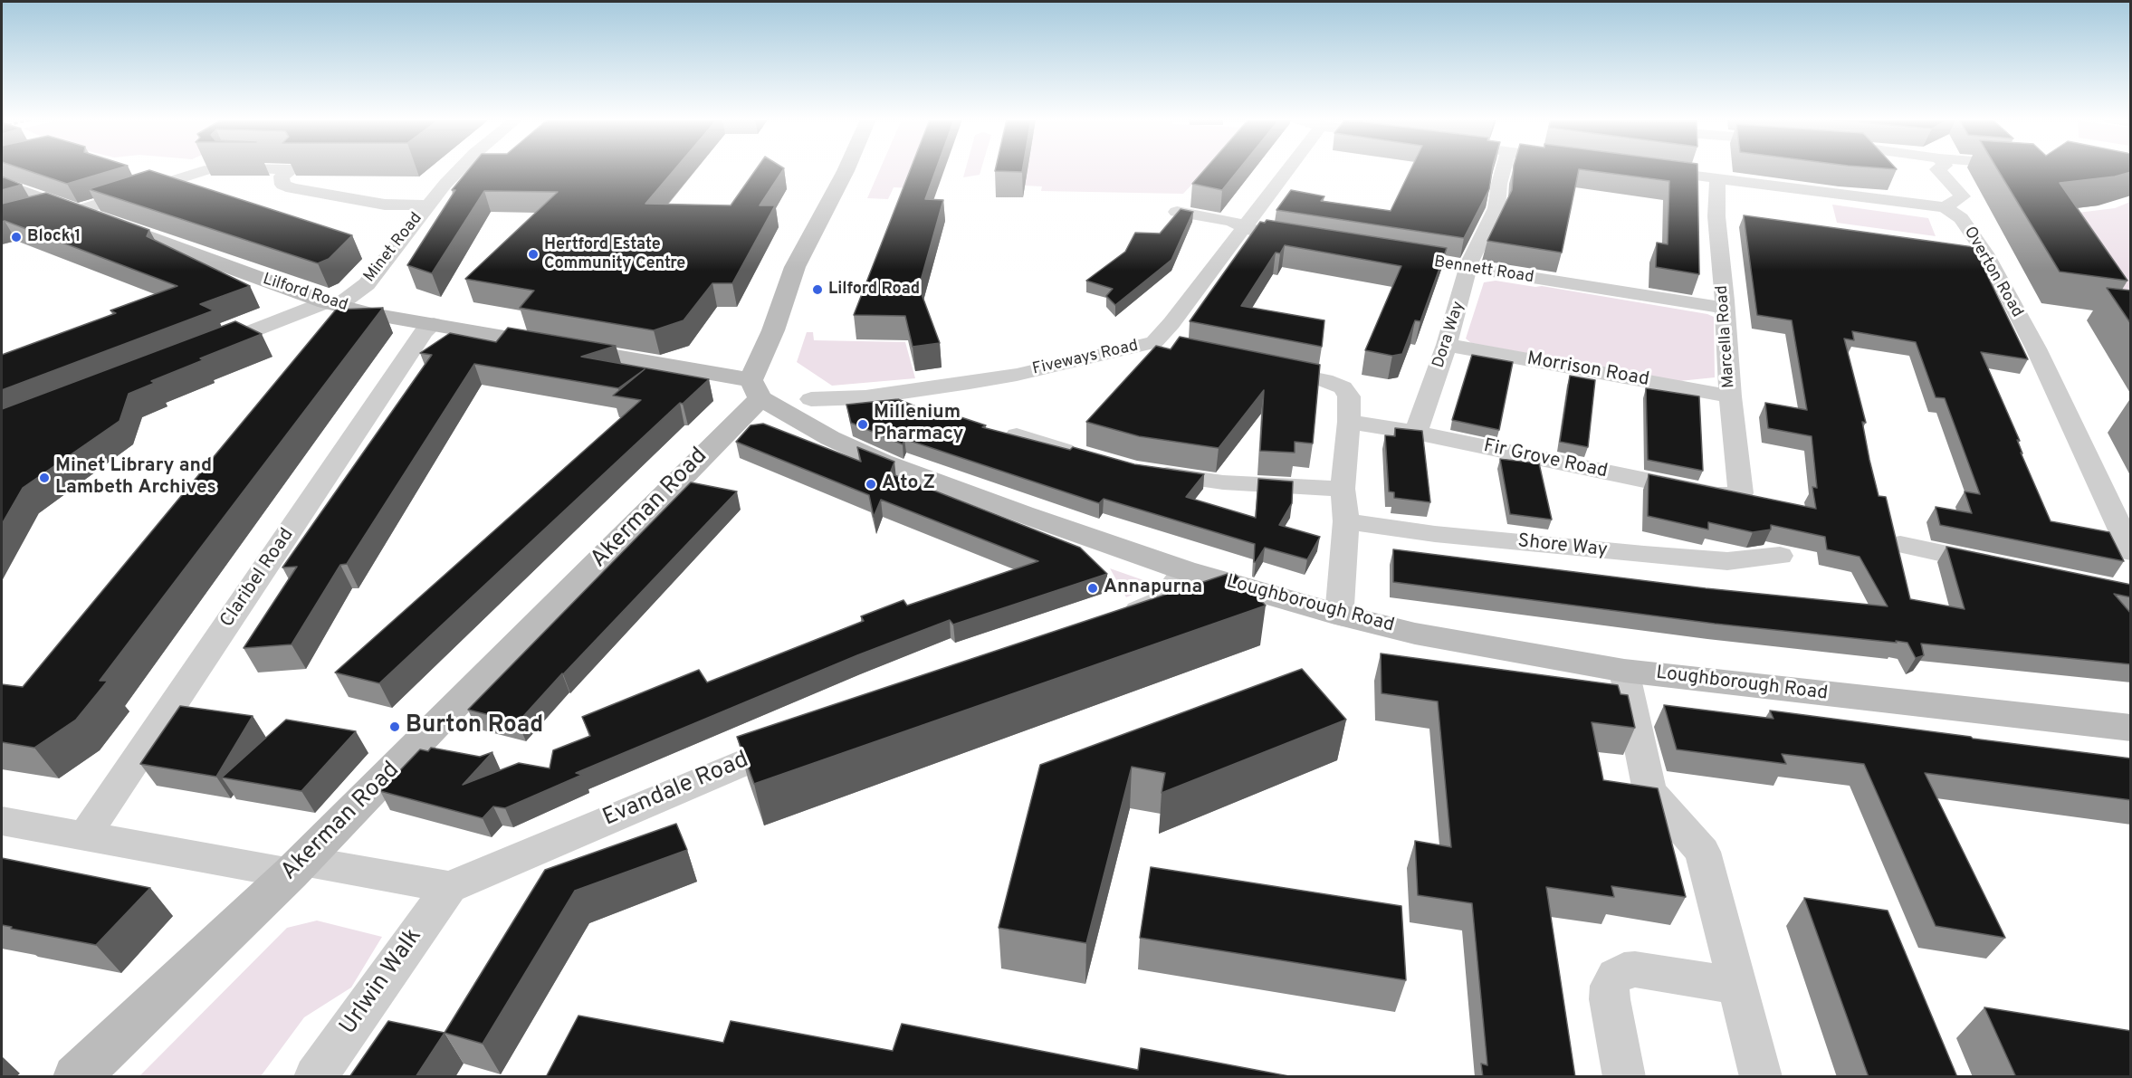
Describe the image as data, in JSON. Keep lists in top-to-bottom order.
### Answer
{
  "streets": {
    "street": [
      "Minet Road",
      "Bennett Road",
      "Overton Road",
      "Lilford Road",
      "Dora Way",
      "Marcella Road",
      "Fiveways Road",
      "Morrison Road",
      "Fir Grove Road",
      "Akerman Road",
      "Shore Way",
      "Claribel Road",
      "Loughborough Road",
      "Evandale Road",
      "Urlwin Walk"
    ]
  },
  "crossings": [
    ["Minet Road", "Lilford Road"],
    ["Bennett Road", "Dora Way"],
    ["Bennett Road", "Marcella Road"],
    ["Lilford Road", "Akerman Road"],
    ["Lilford Road", "Claribel Road"],
    ["Lilford Road", "Loughborough Road"],
    ["Dora Way", "Morrison Road"],
    ["Dora Way", "Fir Grove Road"],
    ["Marcella Road", "Morrison Road"],
    ["Marcella Road", "Fir Grove Road"],
    ["Akerman Road", "Loughborough Road"],
    ["Evandale Road", "Urlwin Walk"]
  ],
  "places": [
    "Block 1",
    "Hertford Estate Community Centre",
    "Lilford Road",
    "Millenium Pharmacy",
    "Minet Library and Lambeth Archives",
    "A to Z",
    "Annapurna",
    "Burton Road"
  ]
}
